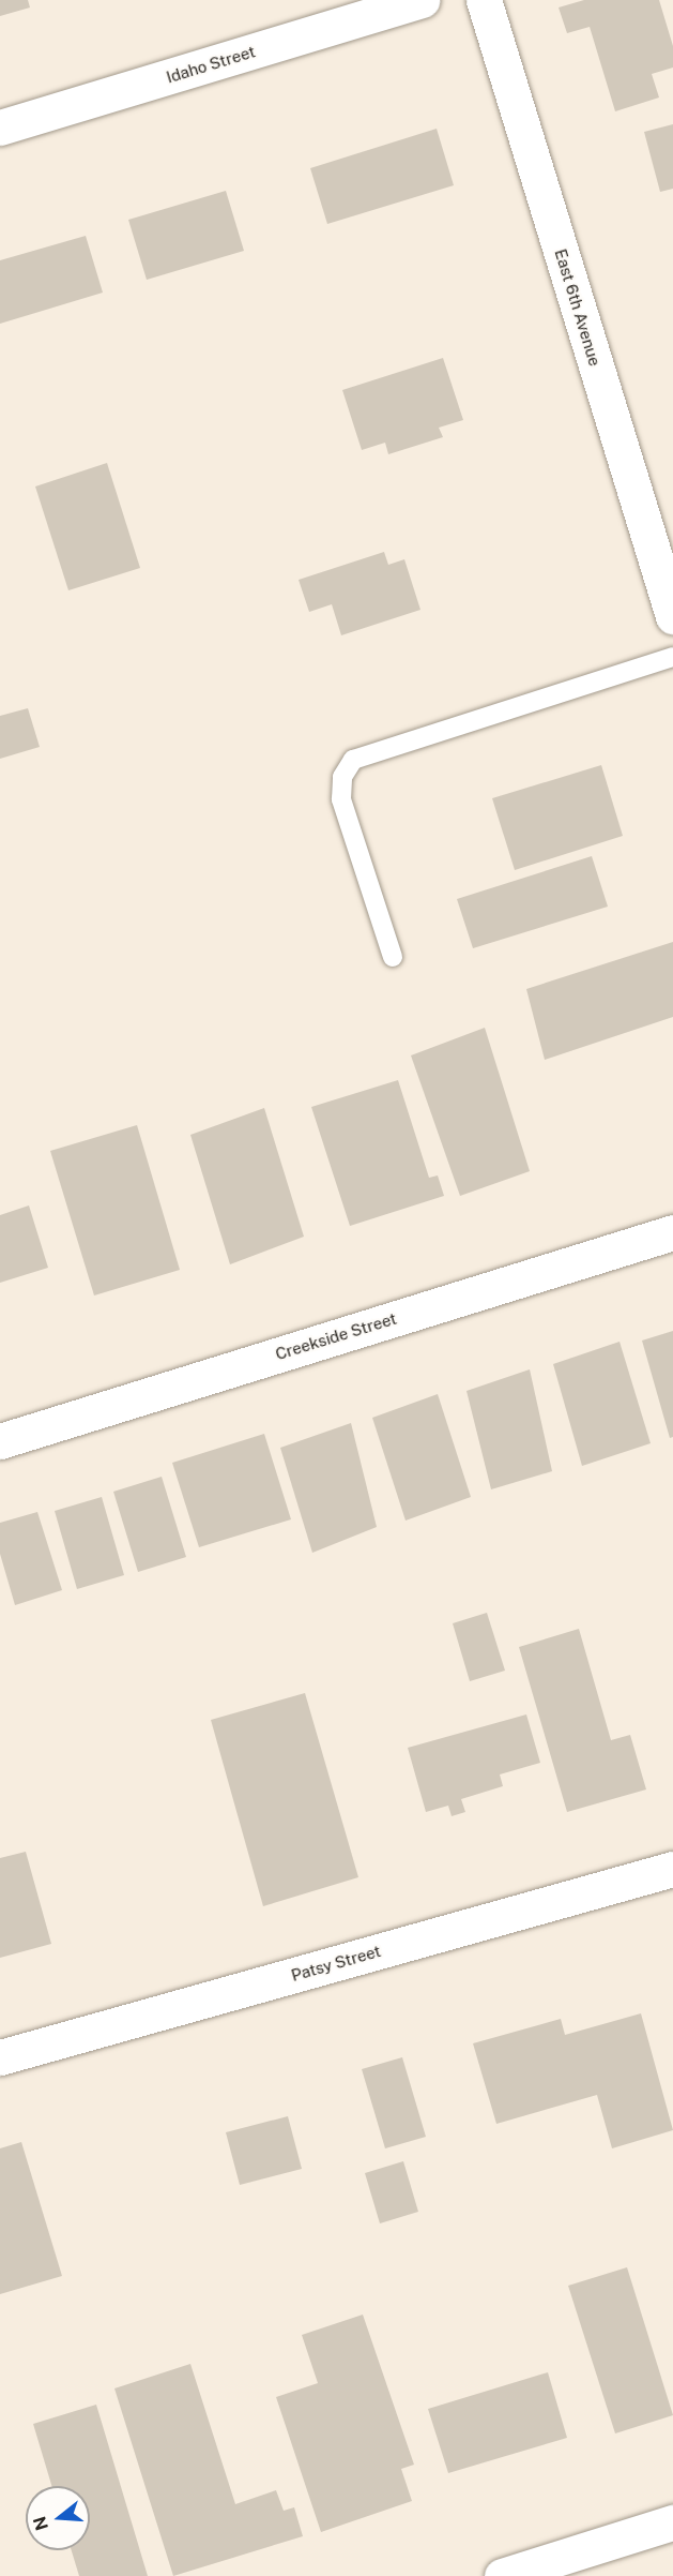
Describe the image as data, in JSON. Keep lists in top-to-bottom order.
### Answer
{
  "streets": {
    "street": [
      "Idaho Street",
      "East 6th Avenue",
      "Creekside Street",
      "Patsy Street"
    ]
  },
  "north": "left"
}
